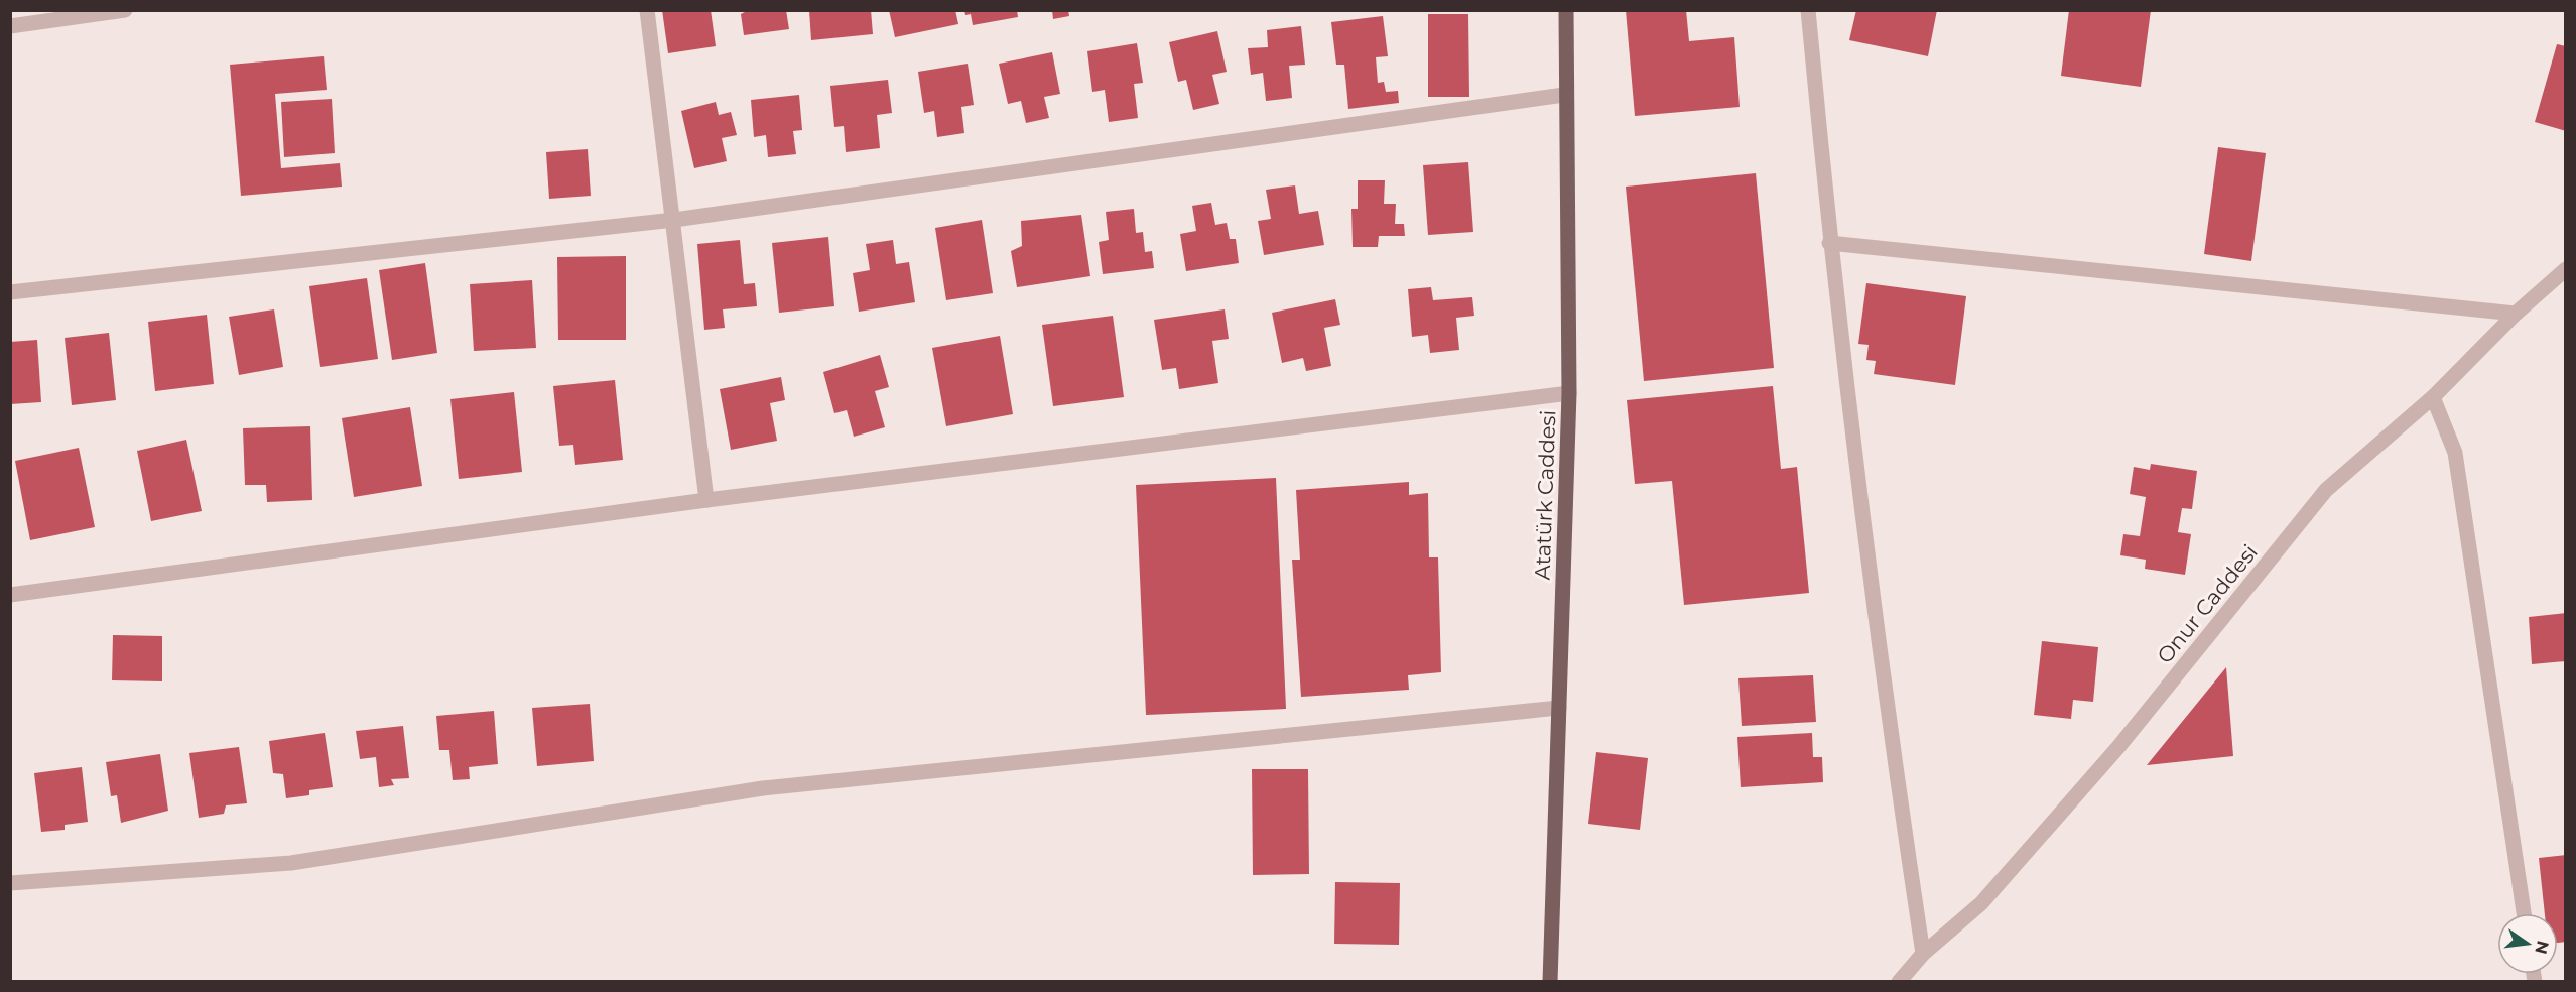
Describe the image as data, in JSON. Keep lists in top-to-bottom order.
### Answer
{
  "streets": {
    "main road": ["Atatürk Caddesi"],
    "street": ["Onur Caddesi"]
  },
  "north": "right"
}
